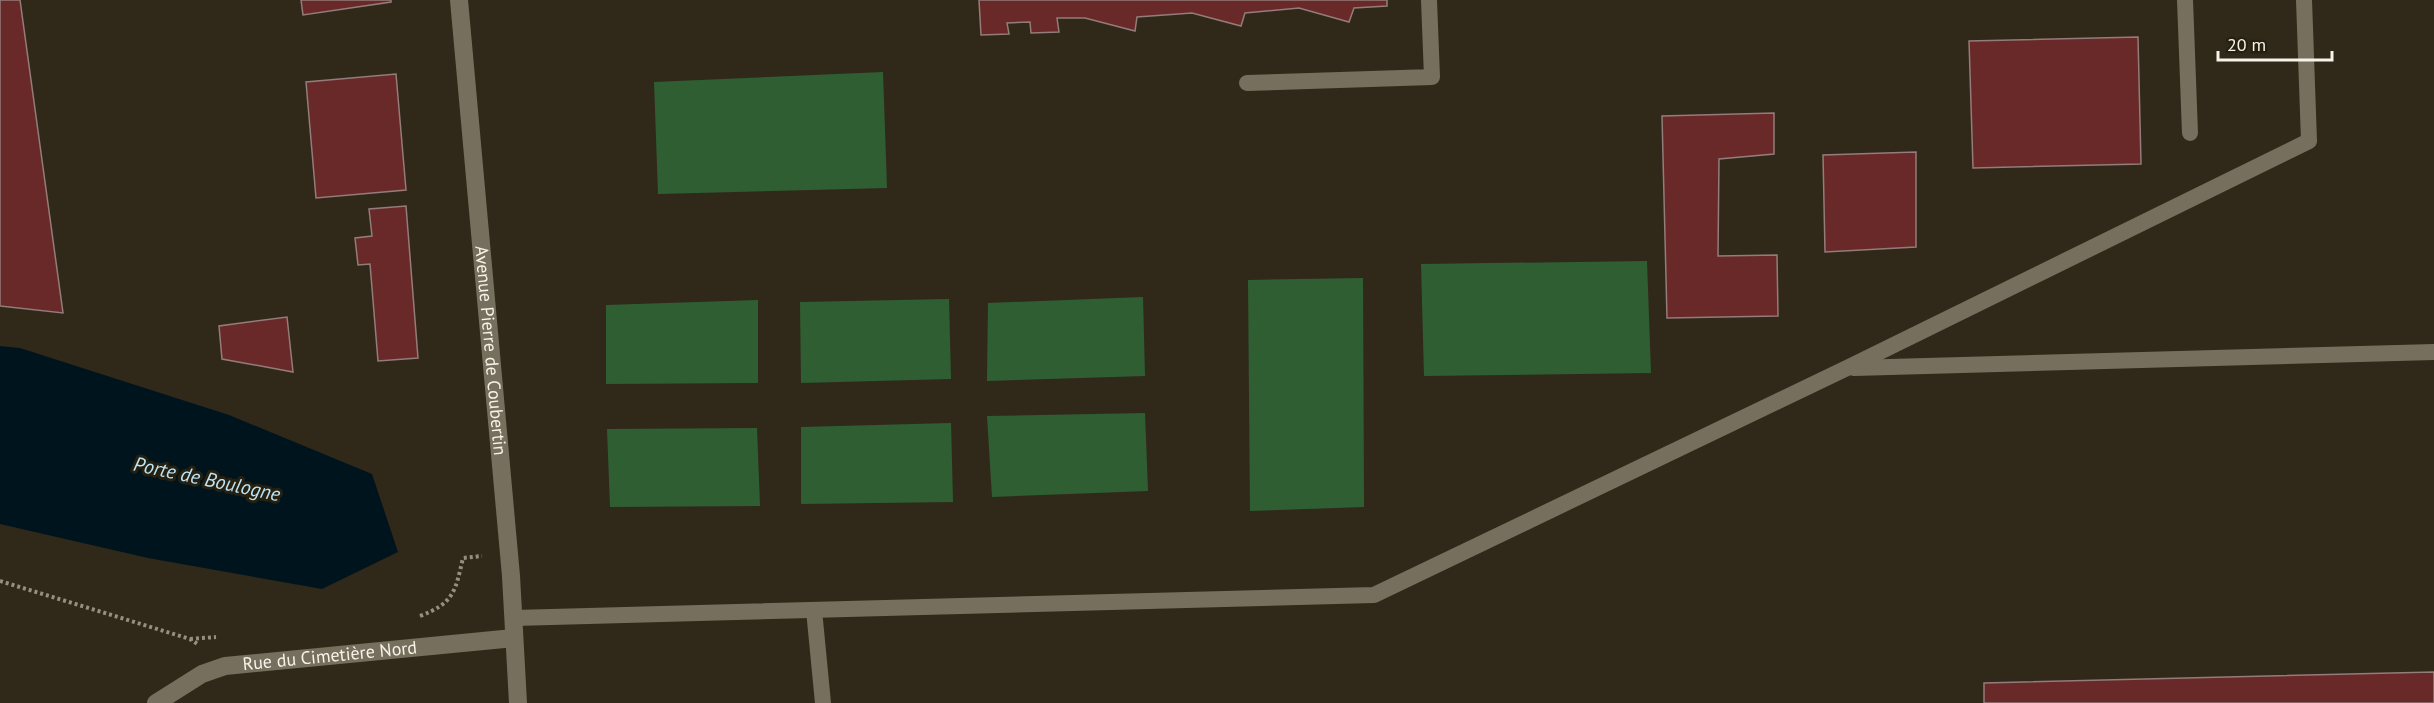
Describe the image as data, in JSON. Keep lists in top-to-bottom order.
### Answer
{
  "streets": {
    "street": ["Avenue Pierre de Coubertin", "Rue du Cimetière Nord"]
  },
  "crossings": [
    ["Avenue Pierre de Coubertin", "Rue du Cimetière Nord"]
  ],
  "water": ["Porte de Boulogne"],
  "scale_bar": "20 m"
}
